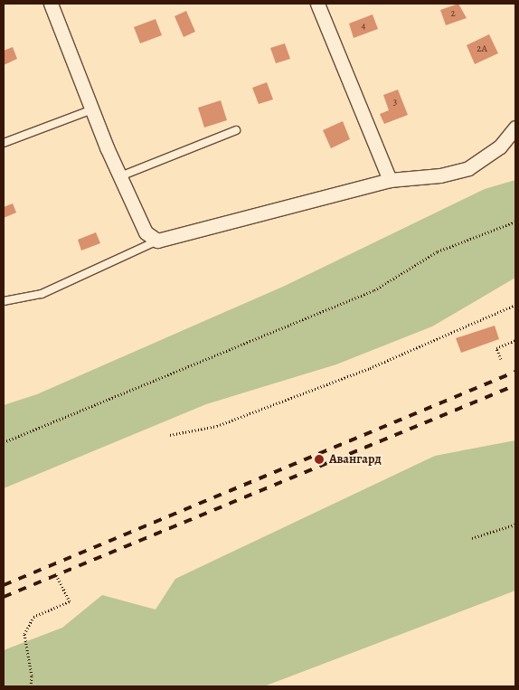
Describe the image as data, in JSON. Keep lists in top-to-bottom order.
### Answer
{
  "places": ["Авангард"],
  "house_numbers": [
    "2",
    "4",
    "2А",
    "3"
  ]
}
